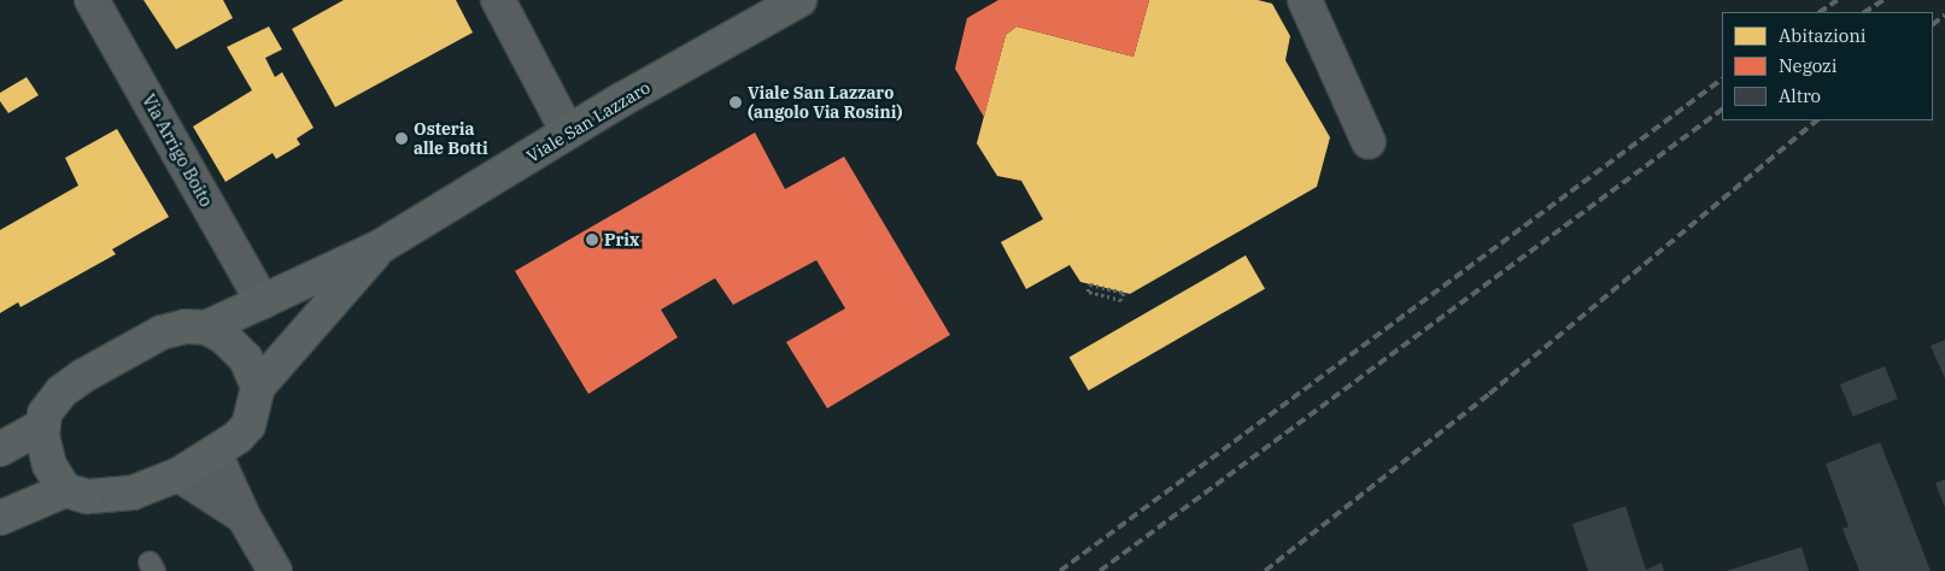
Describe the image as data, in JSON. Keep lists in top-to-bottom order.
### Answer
{
  "streets": {
    "main road": ["Viale San Lazzaro"],
    "street": ["Via Arrigo Boito"]
  },
  "crossings": [
    ["Viale San Lazzaro", "Via Arrigo Boito"]
  ],
  "places": ["Viale San Lazzaro (angolo Via Rosini)", "Osteria alle Botti", "Prix"],
  "legend": ["Abitazioni", "Negozi", "Altro"]
}
